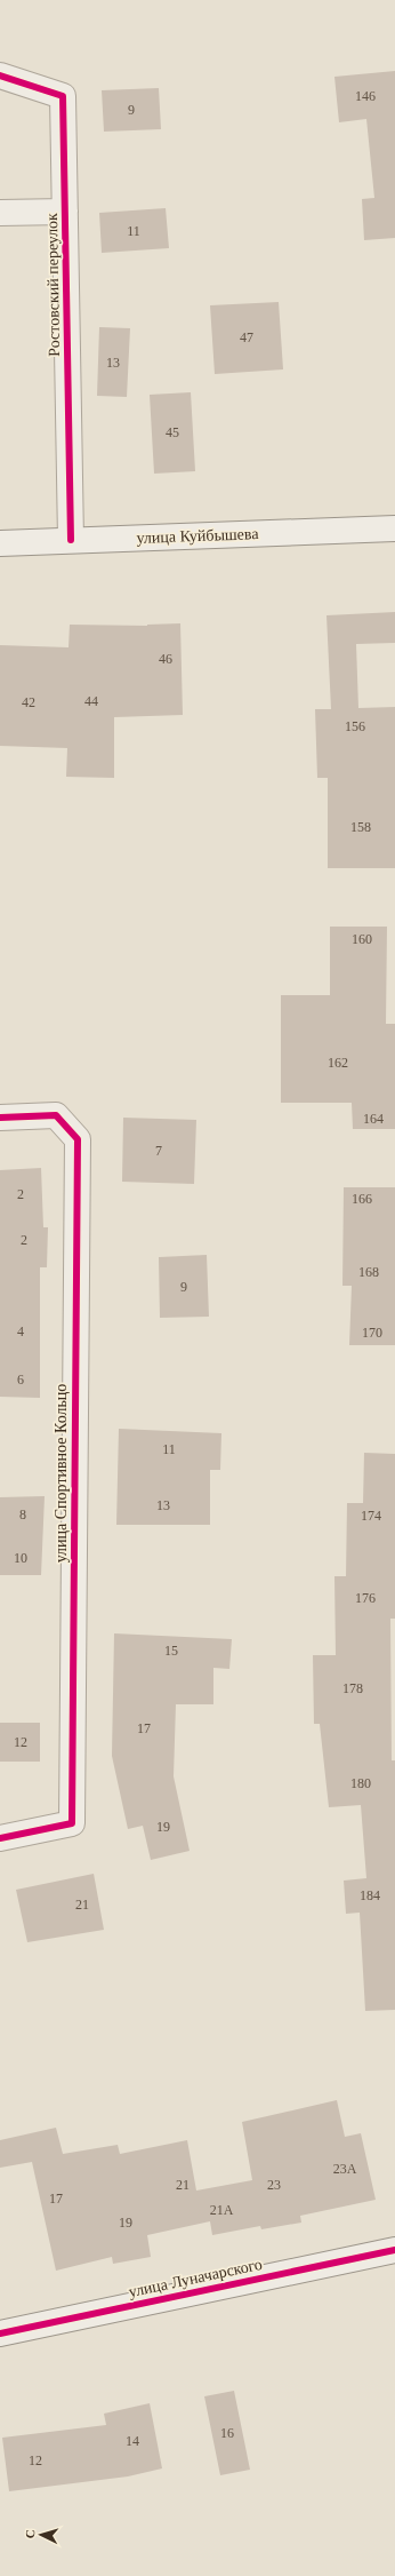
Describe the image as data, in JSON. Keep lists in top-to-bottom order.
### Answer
{
  "streets": {
    "street": [
      "Ростовский переулок",
      "улица Куйбышева",
      "улица Спортивное Кольцо",
      "улица Луначарского"
    ]
  },
  "crossings": [
    ["Ростовский переулок", "улица Куйбышева"]
  ],
  "house_numbers": [
    "146",
    "9",
    "11",
    "47",
    "13",
    "45",
    "46",
    "44",
    "42",
    "156",
    "158",
    "160",
    "162",
    "164",
    "7",
    "2",
    "166",
    "2",
    "168",
    "9",
    "4",
    "170",
    "6",
    "11",
    "13",
    "8",
    "174",
    "10",
    "176",
    "15",
    "178",
    "17",
    "12",
    "180",
    "19",
    "184",
    "21",
    "23А",
    "21",
    "23",
    "17",
    "21А",
    "19",
    "16",
    "14",
    "12"
  ],
  "north": "left"
}
